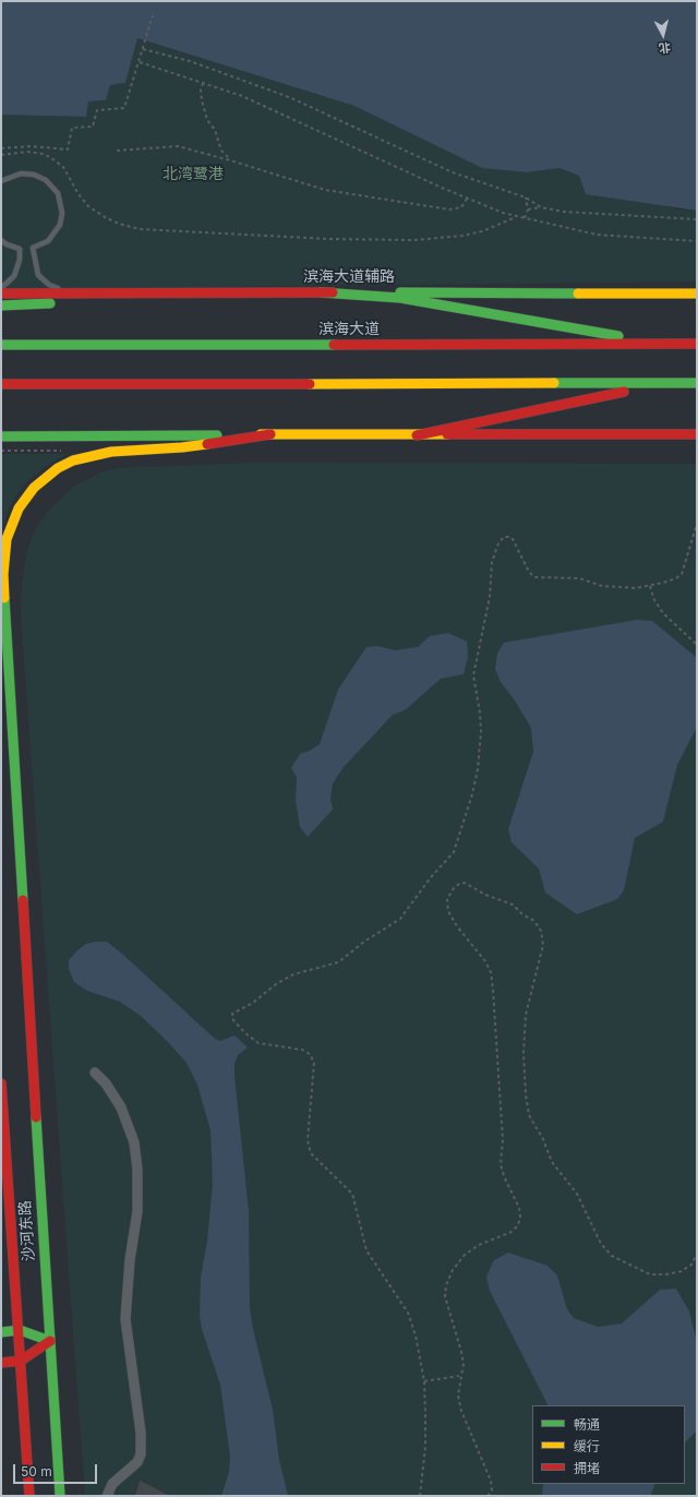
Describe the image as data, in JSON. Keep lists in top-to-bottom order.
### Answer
{
  "streets": {
    "main road": ["滨海大道辅路", "滨海大道", "沙河东路"]
  },
  "parks": ["北湾鹭港"],
  "legend": ["畅通", "缓行", "拥堵"],
  "scale_bar": "50 m",
  "north": "bottom"
}
